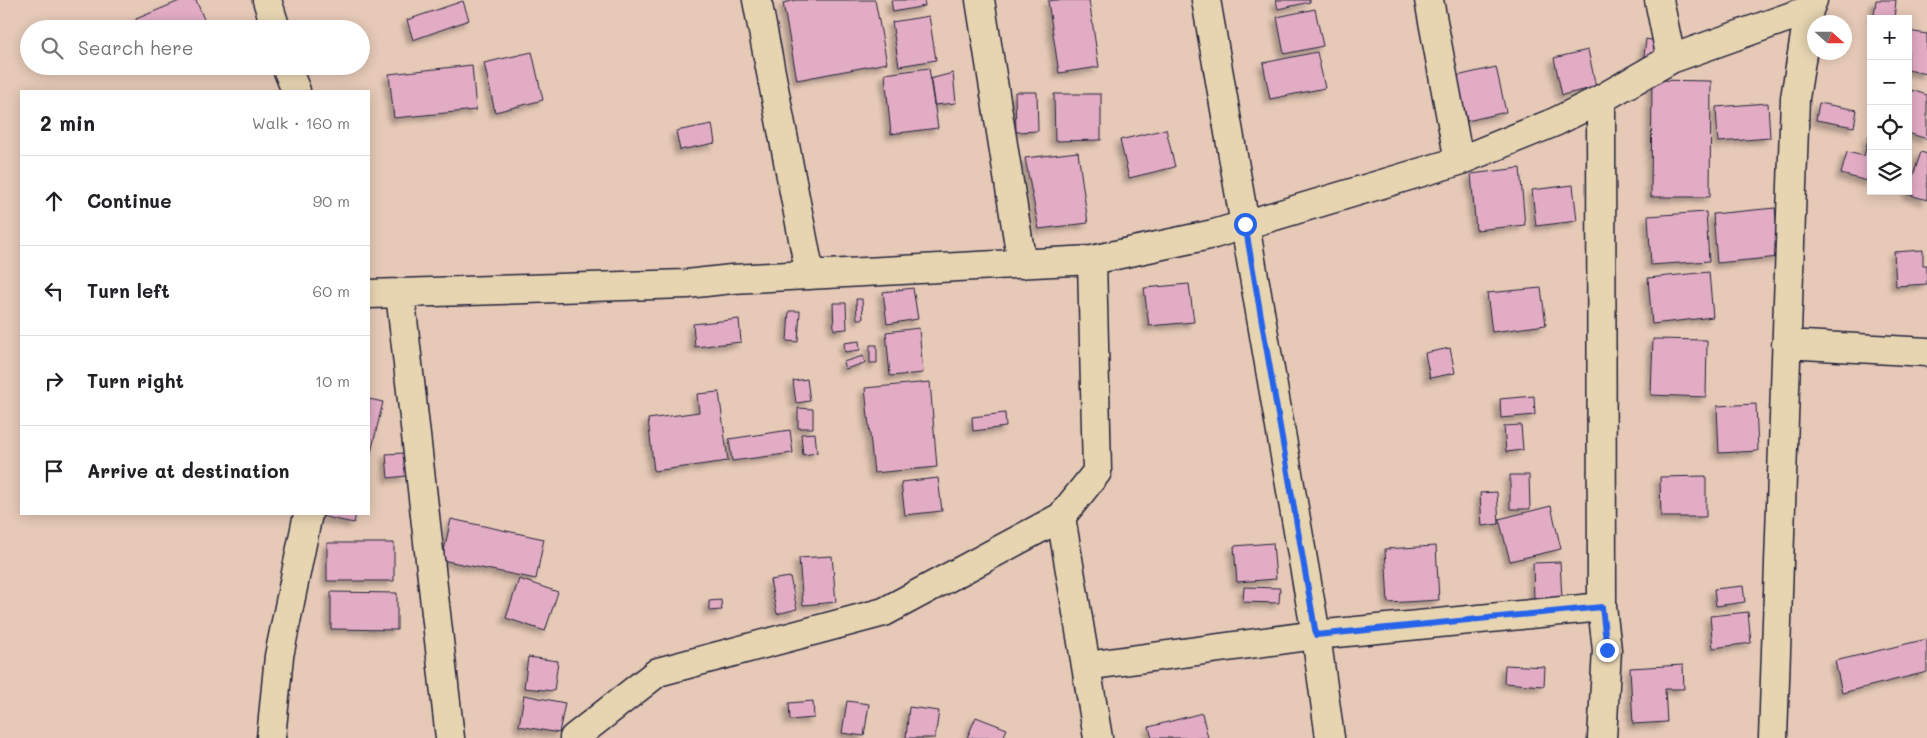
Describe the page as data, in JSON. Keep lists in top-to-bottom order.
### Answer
{
  "north": "right",
  "page": {
    "map_buttons": ["+", "−"],
    "search": "Search here",
    "heading": ["2 min", "Walk · 160 m"],
    "list": [
      ["Continue", "90 m"],
      ["Turn left", "60 m"],
      ["Turn right", "10 m"],
      "Arrive at destination"
    ]
  }
}
